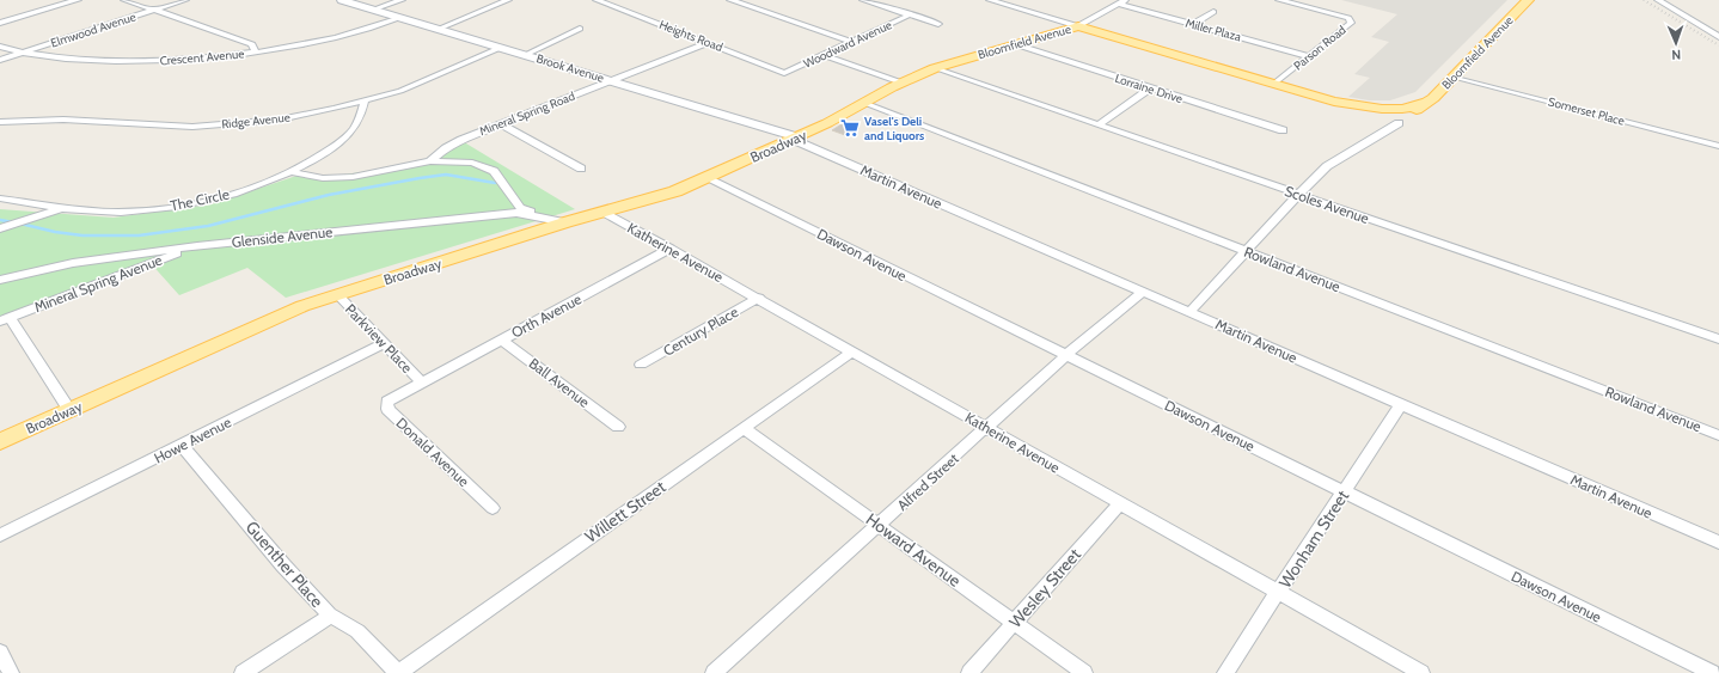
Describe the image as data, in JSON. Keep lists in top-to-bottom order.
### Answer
{
  "streets": {
    "main road": ["Bloomfield Avenue", "Brook Avenue", "Broadway"],
    "street": [
      "Elmwood Avenue",
      "Miller Plaza",
      "Heights Road",
      "Woodward Avenue",
      "Parson Road",
      "Crescent Avenue",
      "Lorraine Drive",
      "Somerset Place",
      "Mineral Spring Road",
      "Ridge Avenue",
      "Martin Avenue",
      "The Circle",
      "Scoles Avenue",
      "Glenside Avenue",
      "Katherine Avenue",
      "Dawson Avenue",
      "Rowland Avenue",
      "Mineral Spring Avenue",
      "Orth Avenue",
      "Century Place",
      "Parkview Place",
      "Ball Avenue",
      "Howe Avenue",
      "Donald Avenue",
      "Alfred Street",
      "Willett Street",
      "Wonham Street",
      "Howard Avenue",
      "Guenther Place",
      "Wesley Street"
    ]
  },
  "crossings": [
    ["Elmwood Avenue", "Crescent Avenue"],
    ["Miller Plaza", "Parson Road"],
    ["Heights Road", "Woodward Avenue"],
    ["Heights Road", "Mineral Spring Road"],
    ["Bloomfield Avenue", "Parson Road"],
    ["Bloomfield Avenue", "Lorraine Drive"],
    ["Bloomfield Avenue", "Somerset Place"],
    ["Bloomfield Avenue", "Broadway"],
    ["Bloomfield Avenue", "Scoles Avenue"],
    ["Bloomfield Avenue", "Rowland Avenue"],
    ["Crescent Avenue", "Brook Avenue"],
    ["Brook Avenue", "Mineral Spring Road"],
    ["Brook Avenue", "Ridge Avenue"],
    ["Brook Avenue", "Broadway"],
    ["Brook Avenue", "Martin Avenue"],
    ["Ridge Avenue", "The Circle"],
    ["Broadway", "Martin Avenue"],
    ["Broadway", "Glenside Avenue"],
    ["Broadway", "Katherine Avenue"],
    ["Broadway", "Dawson Avenue"],
    ["Broadway", "Parkview Place"],
    ["Martin Avenue", "Alfred Street"],
    ["Martin Avenue", "Wonham Street"],
    ["Glenside Avenue", "Mineral Spring Avenue"],
    ["Katherine Avenue", "Orth Avenue"],
    ["Katherine Avenue", "Century Place"],
    ["Katherine Avenue", "Alfred Street"],
    ["Katherine Avenue", "Willett Street"],
    ["Katherine Avenue", "Wonham Street"],
    ["Katherine Avenue", "Wesley Street"],
    ["Dawson Avenue", "Alfred Street"],
    ["Dawson Avenue", "Wonham Street"],
    ["Orth Avenue", "Parkview Place"],
    ["Orth Avenue", "Ball Avenue"],
    ["Orth Avenue", "Donald Avenue"],
    ["Parkview Place", "Howe Avenue"],
    ["Parkview Place", "Donald Avenue"],
    ["Howe Avenue", "Guenther Place"],
    ["Alfred Street", "Howard Avenue"],
    ["Willett Street", "Howard Avenue"],
    ["Willett Street", "Guenther Place"],
    ["Howard Avenue", "Wesley Street"]
  ],
  "places": {
    "supermarket": ["Vasel's Deli and Liquors"]
  },
  "north": "bottom"
}
